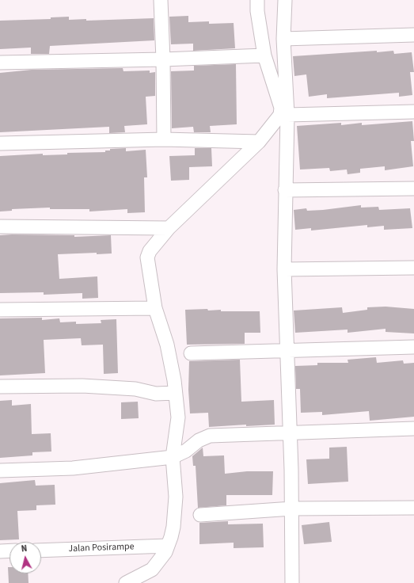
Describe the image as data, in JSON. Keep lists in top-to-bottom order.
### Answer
{
  "streets": {
    "street": ["Jalan Posirampe"]
  },
  "north": "top"
}
